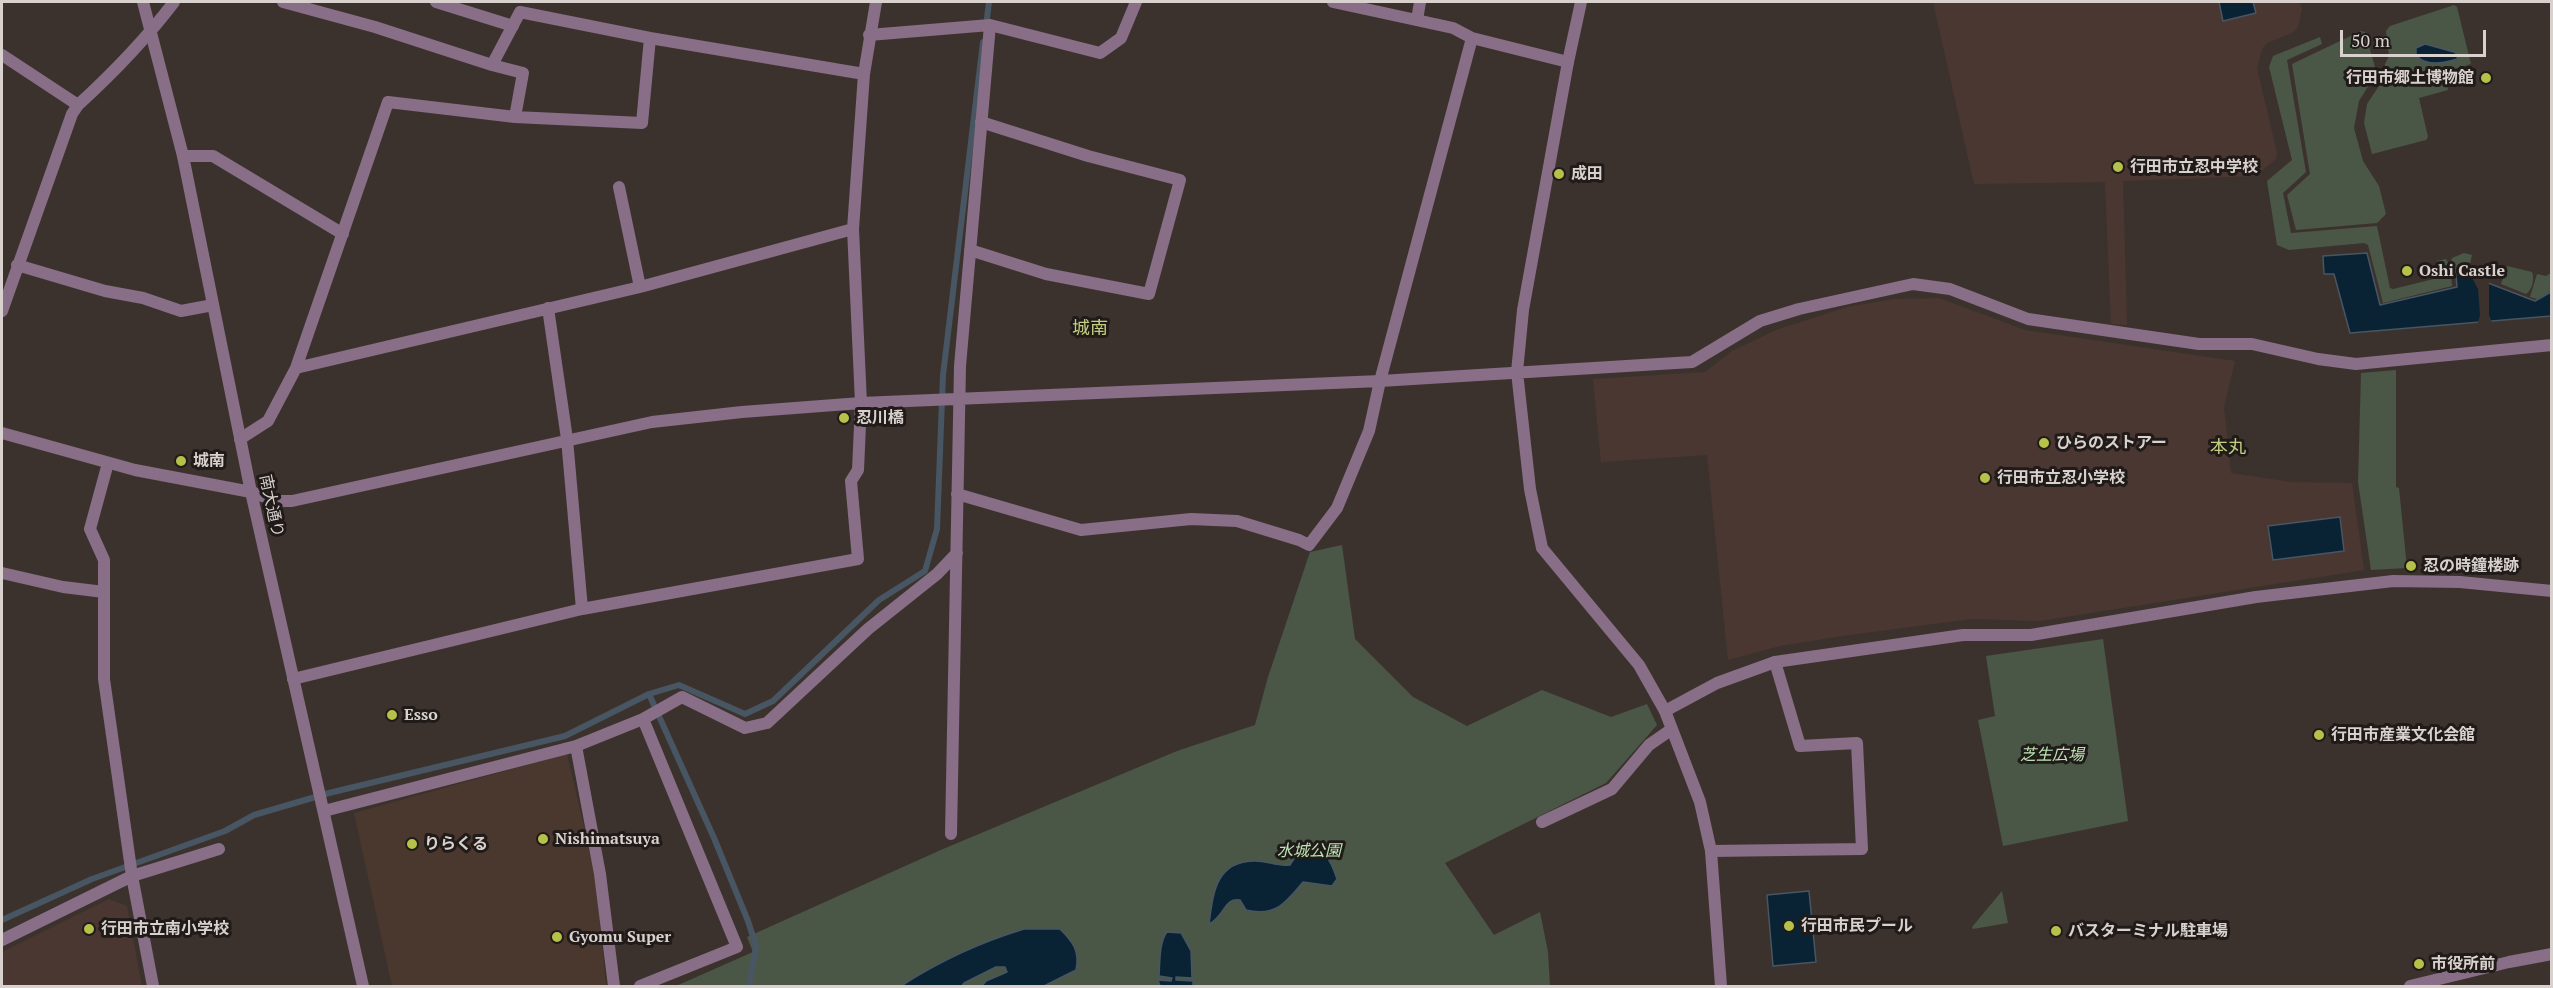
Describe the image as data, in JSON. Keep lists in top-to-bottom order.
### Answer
{
  "streets": {
    "street": ["南大通り"]
  },
  "districts": ["城南", "本丸"],
  "parks": ["芝生広場", "水城公園"],
  "places": [
    "行田市郷土博物館",
    "行田市立忍中学校",
    "成田",
    "Oshi Castle",
    "忍川橋",
    "ひらのストアー",
    "城南",
    "行田市立忍小学校",
    "忍の時鐘楼跡",
    "Esso",
    "行田市産業文化会館",
    "Nishimatsuya",
    "りらくる",
    "行田市民プール",
    "行田市立南小学校",
    "バスターミナル駐車場",
    "Gyomu Super",
    "市役所前"
  ],
  "scale_bar": "50 m"
}
